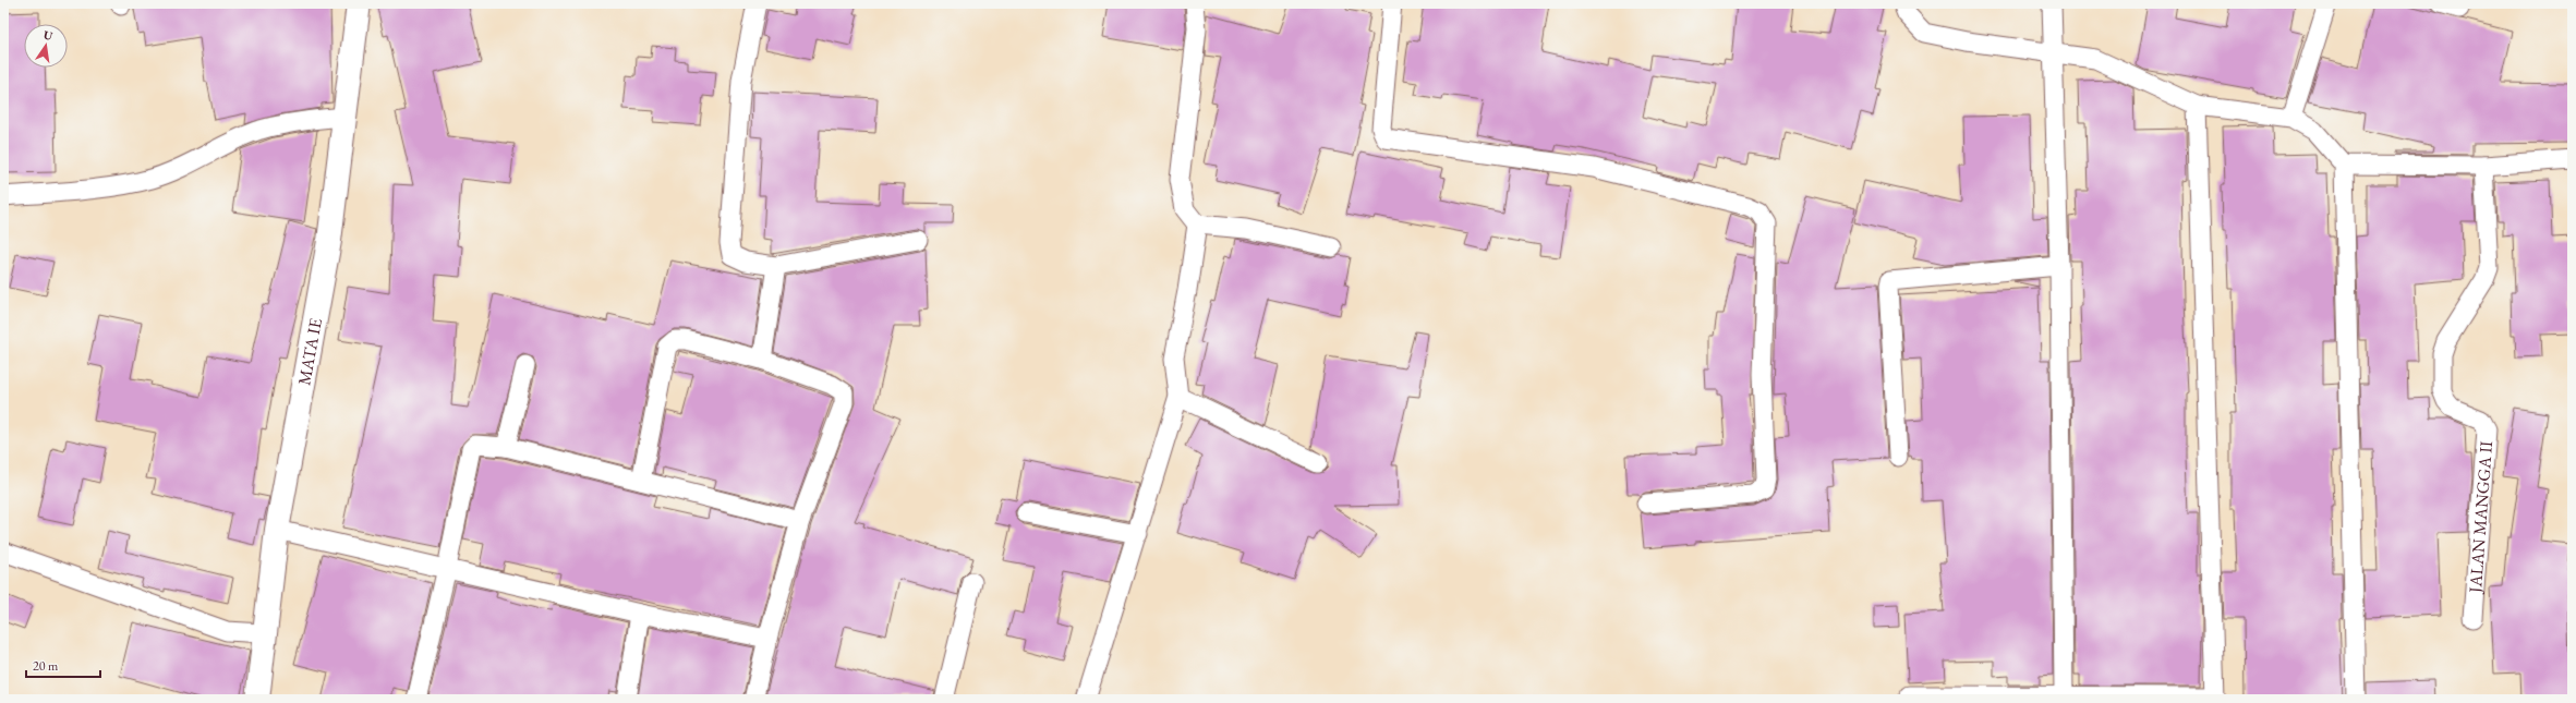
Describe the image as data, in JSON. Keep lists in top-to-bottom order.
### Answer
{
  "streets": {
    "street": ["MATA IE", "JALAN MANGGA II"]
  },
  "scale_bar": "20 m",
  "north": "top"
}
